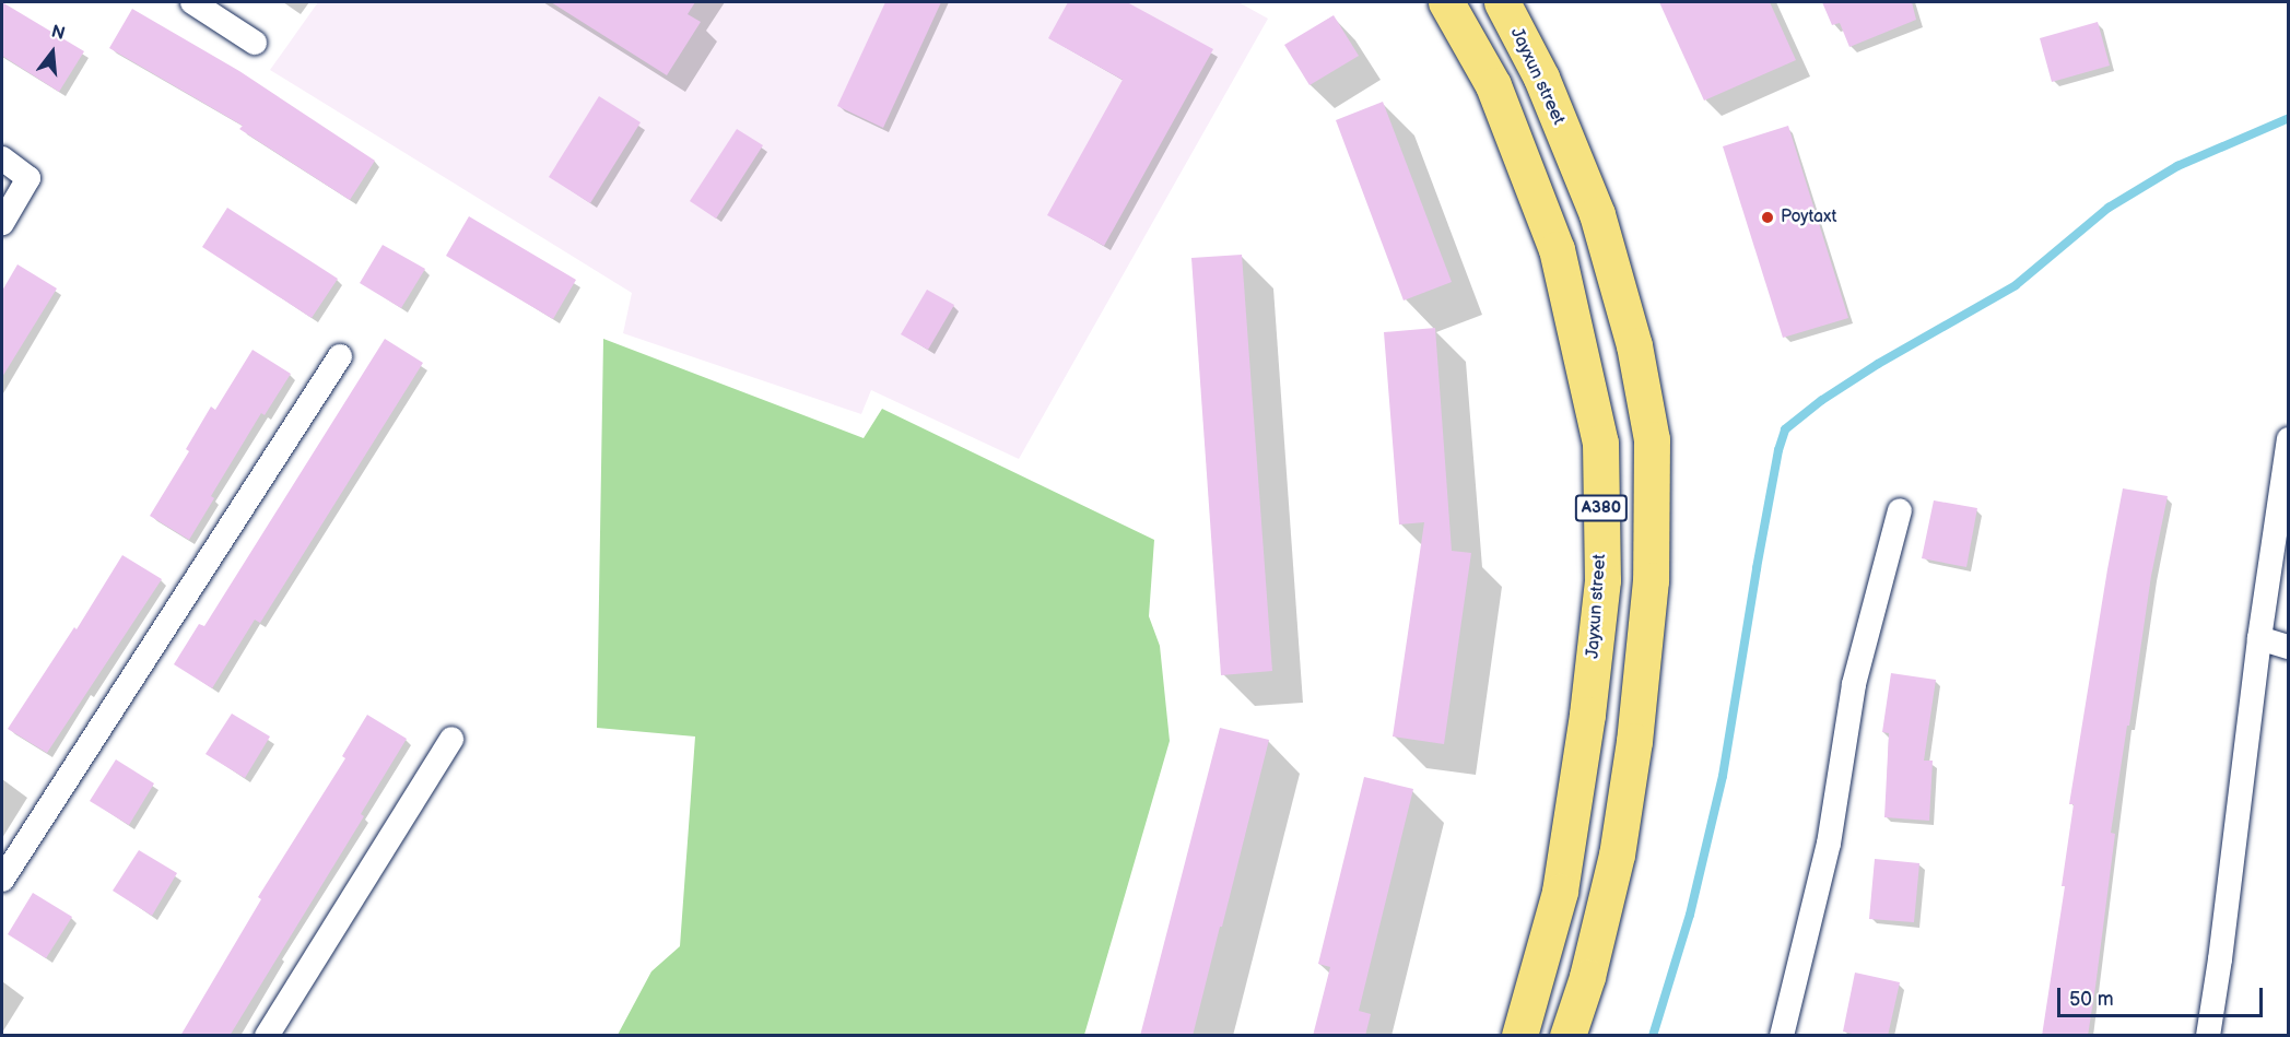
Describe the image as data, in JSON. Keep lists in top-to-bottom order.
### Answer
{
  "streets": {
    "highway": ["Jayxun street", "A380"]
  },
  "places": ["Poytaxt"],
  "scale_bar": "50 m",
  "north": "top"
}
